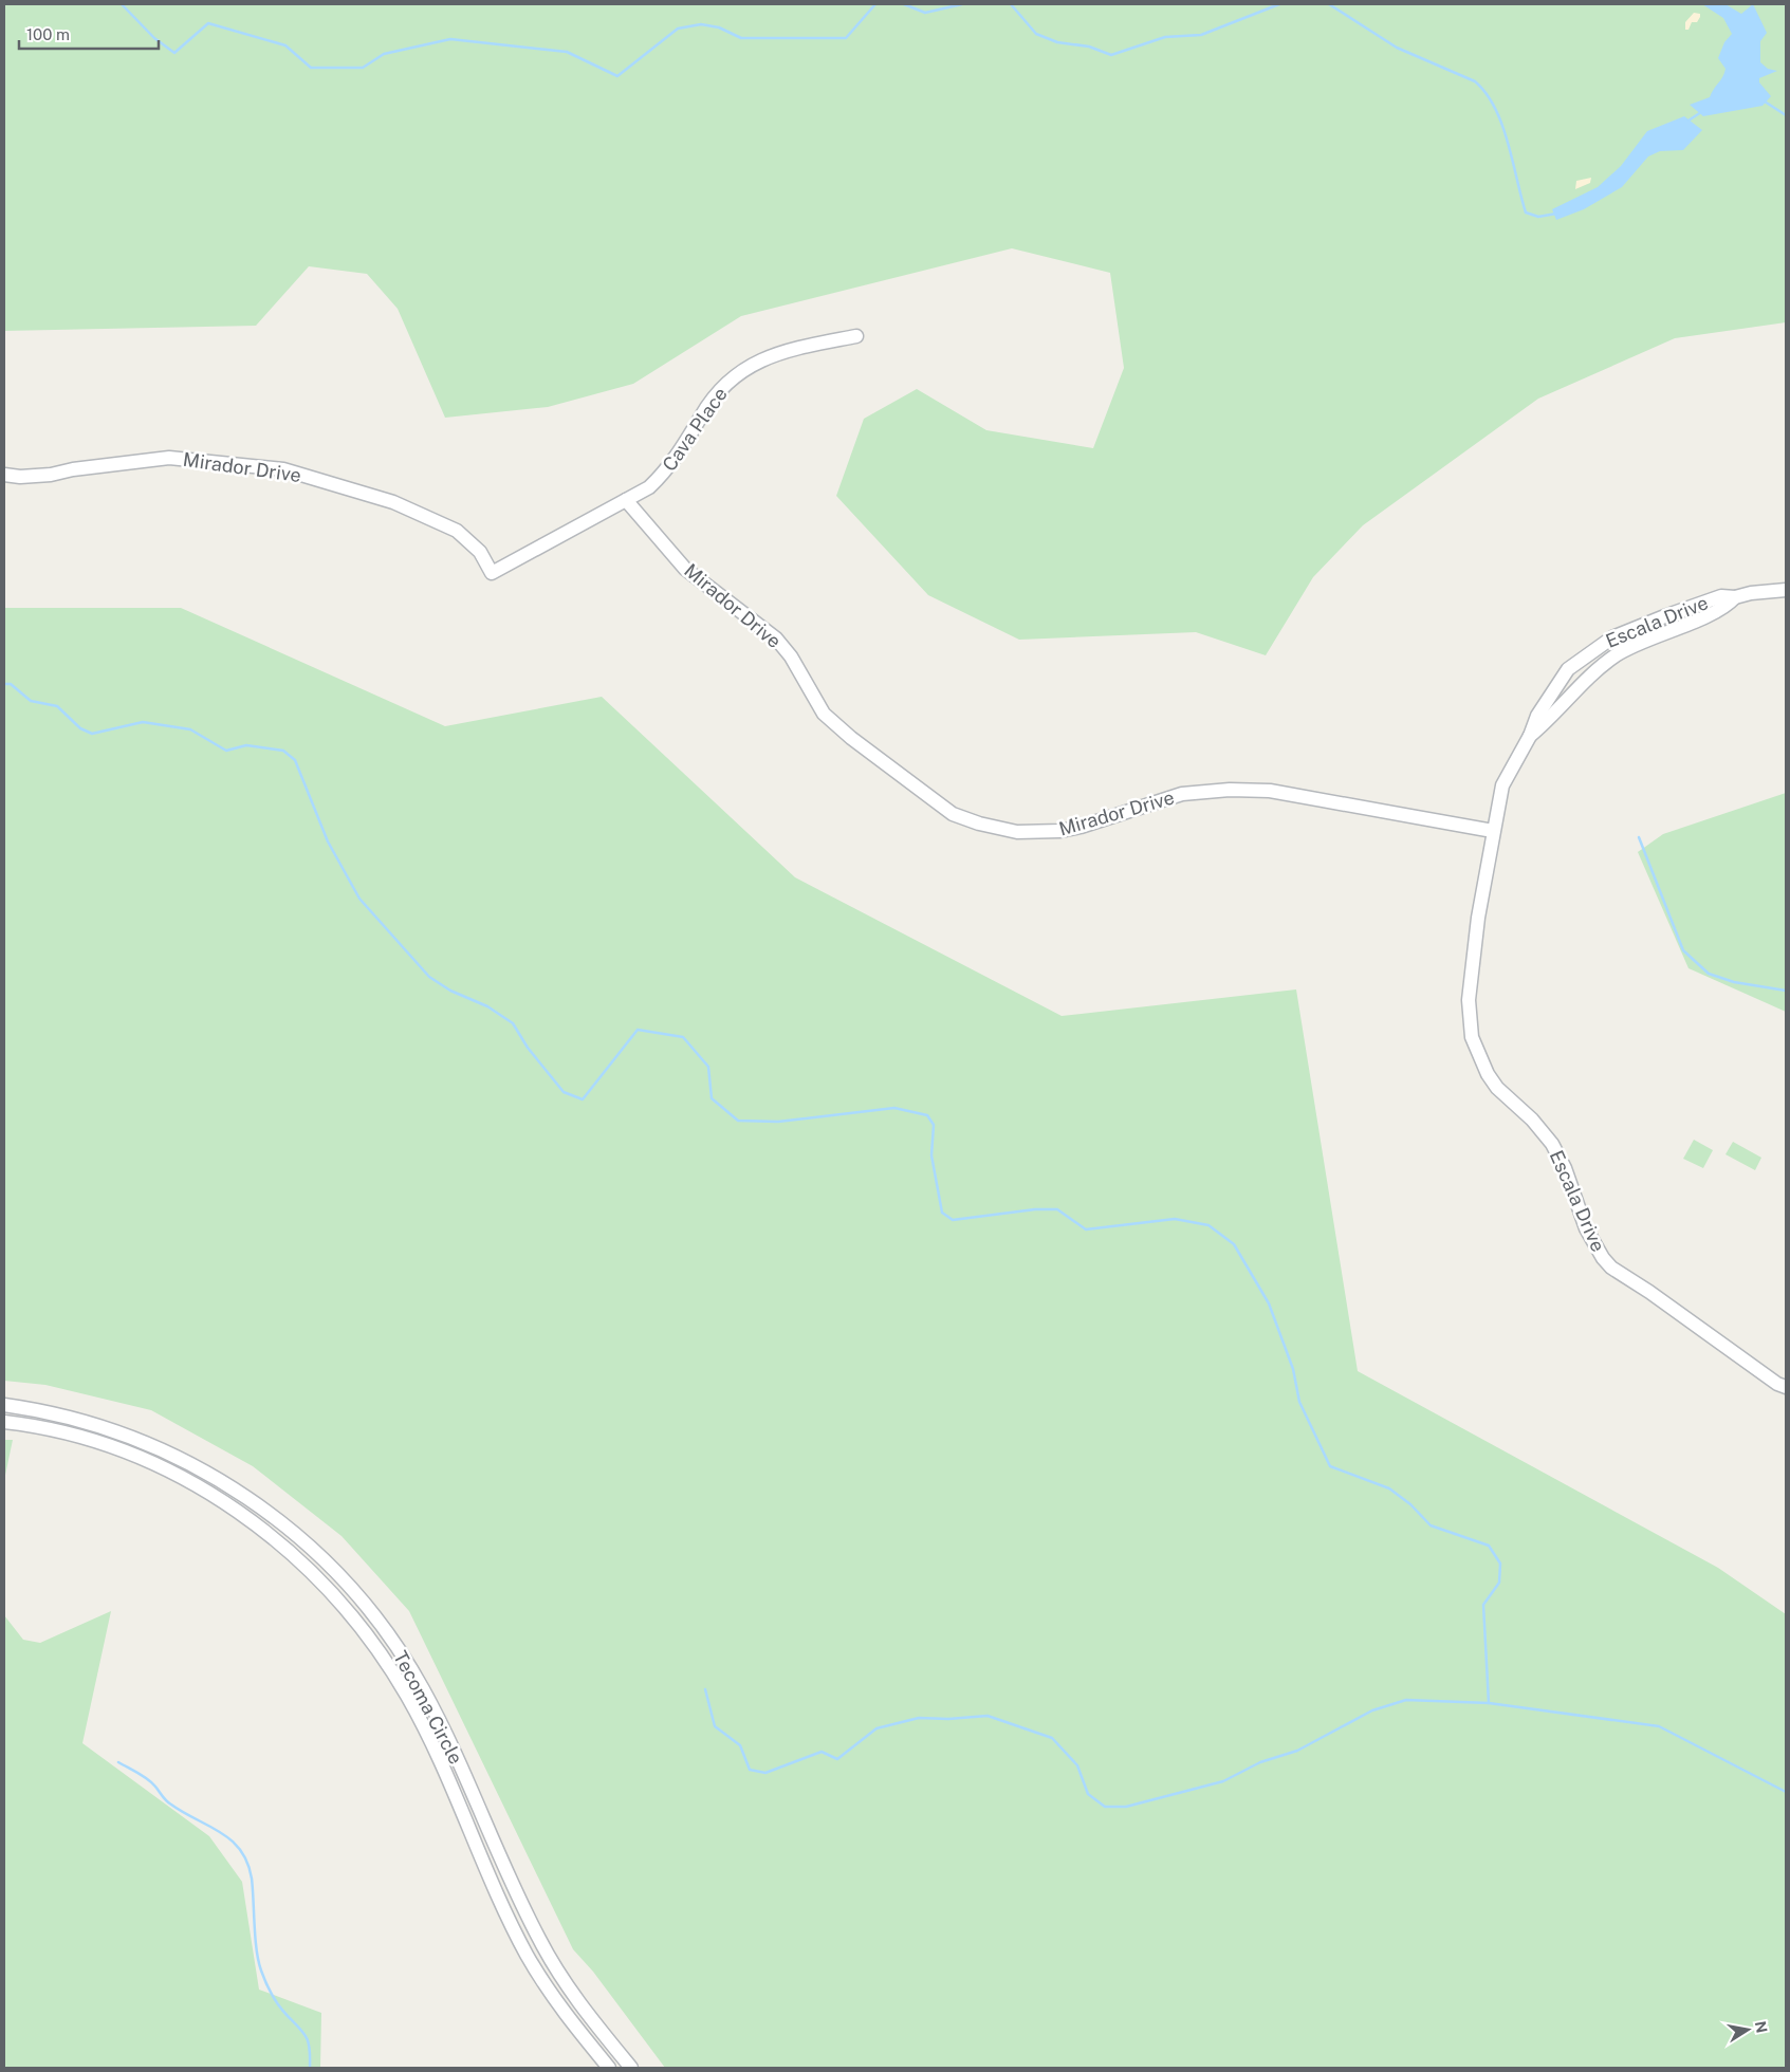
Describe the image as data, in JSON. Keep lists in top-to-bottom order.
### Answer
{
  "streets": {
    "street": [
      "Cava Place",
      "Mirador Drive",
      "Escala Drive",
      "Tecoma Circle"
    ]
  },
  "crossings": [
    ["Cava Place", "Mirador Drive"],
    ["Mirador Drive", "Escala Drive"]
  ],
  "scale_bar": "100 m",
  "north": "right"
}
